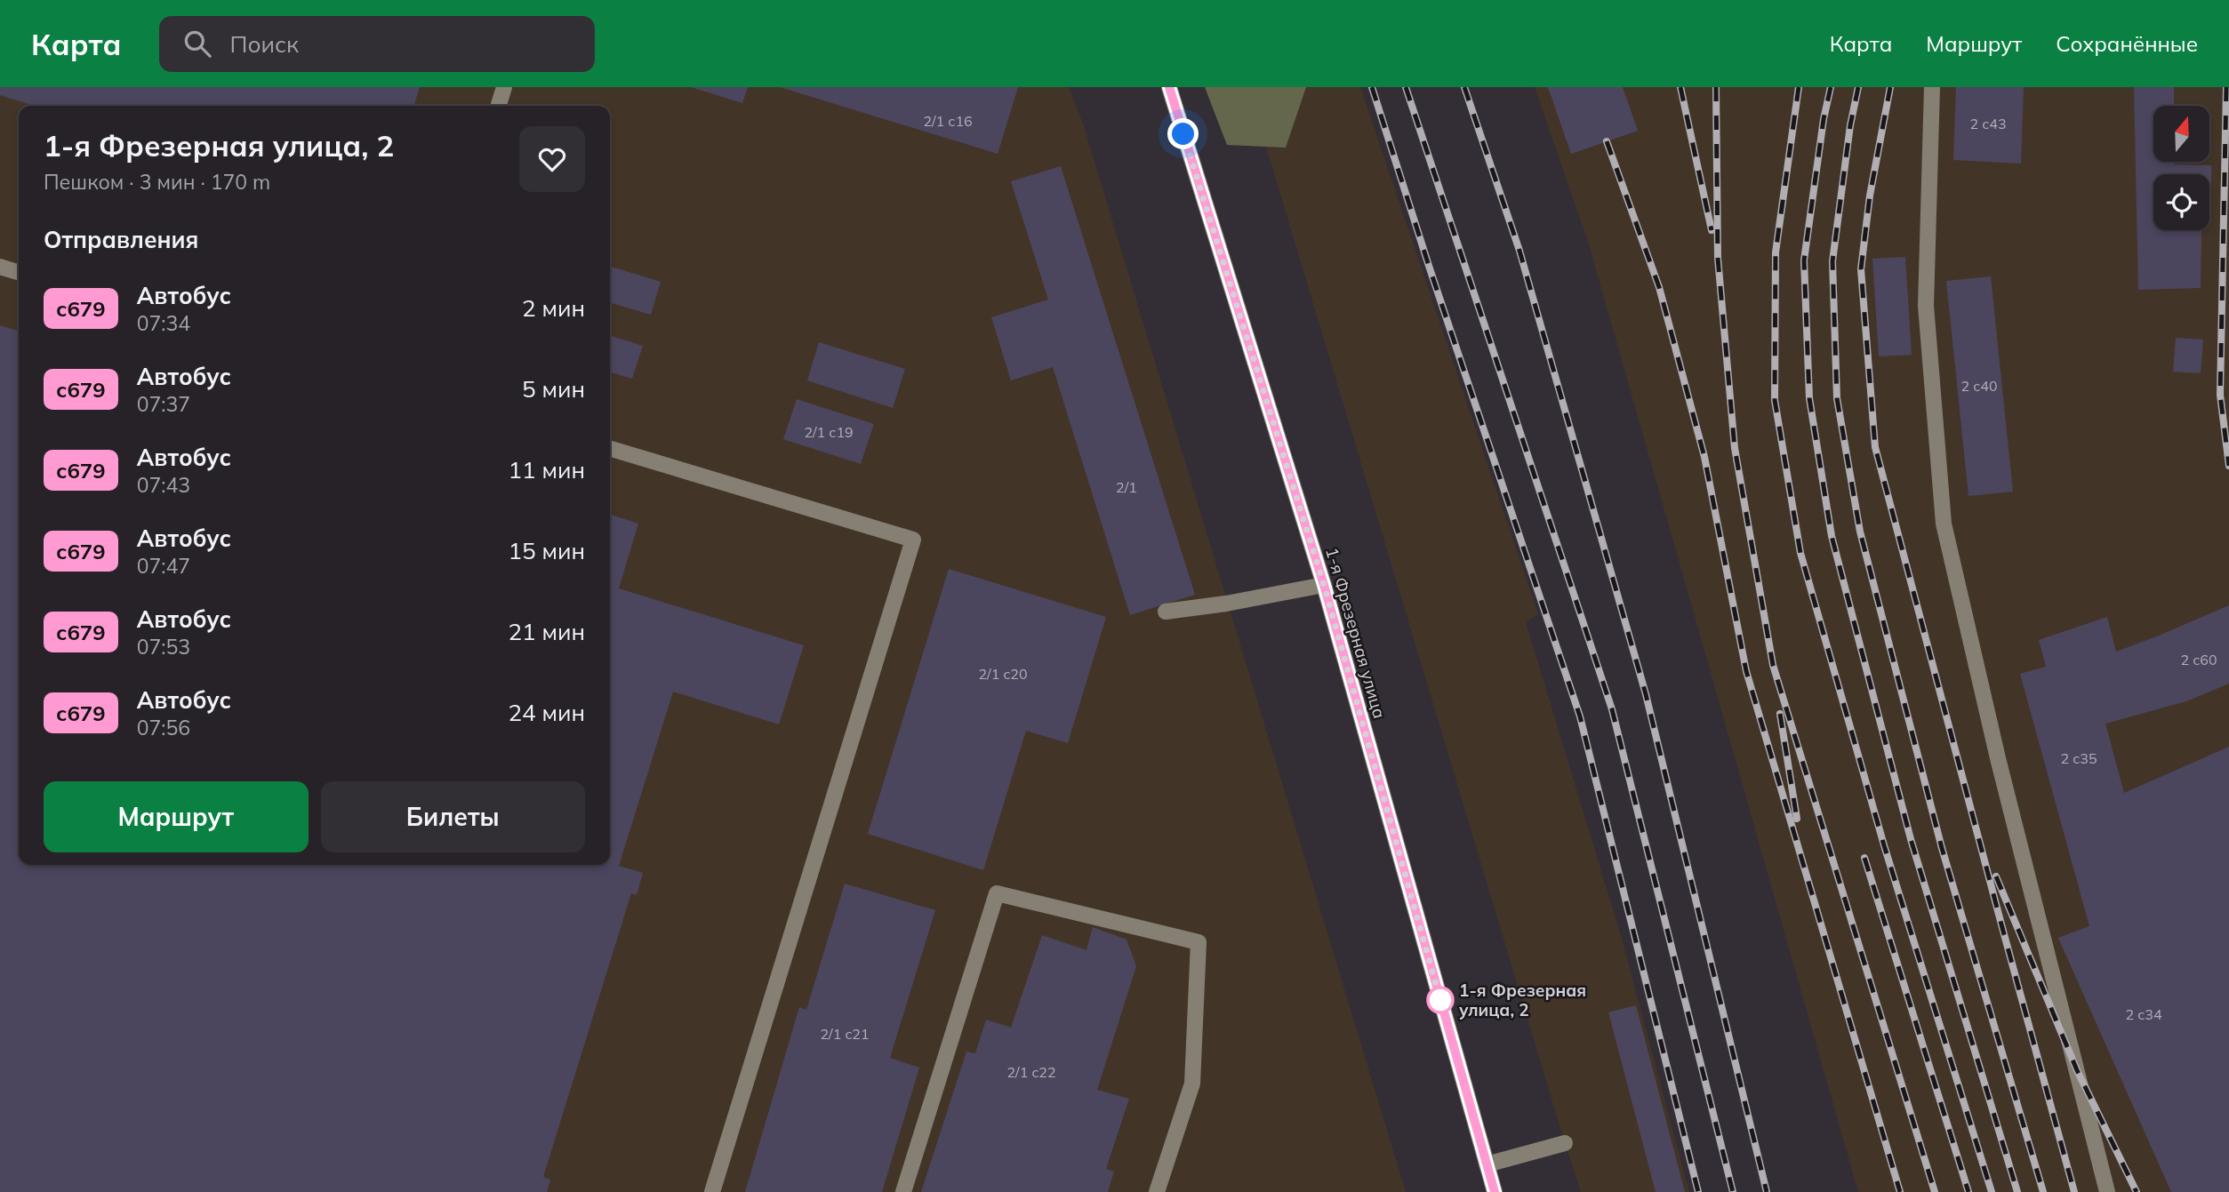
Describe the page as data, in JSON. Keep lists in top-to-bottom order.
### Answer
{
  "streets": {
    "street": ["1-я Фрезерная улица"]
  },
  "places": ["1-я Фрезерная улица, 2"],
  "lines": ["bus line с679"],
  "house_numbers": [
    "2/1 с16",
    "2 с43",
    "2 с40",
    "2/1 с19",
    "2/1",
    "2 с60",
    "2/1 c20",
    "2 с35",
    "2 с34",
    "2/1 c21",
    "2/1 c22"
  ],
  "north": "top",
  "page": {
    "header": "Карта",
    "search": "Поиск",
    "nav": ["Карта", "Маршрут", "Сохранённые"],
    "heading": [
      ["1-я Фрезерная улица, 2", "Пешком · 3 мин · 170 m"],
      "Отправления"
    ],
    "list": [
      {
        "mark": "с679",
        "name": "Автобус",
        "note": "07:34",
        "value": "2 мин"
      },
      {
        "mark": "с679",
        "name": "Автобус",
        "note": "07:37",
        "value": "5 мин"
      },
      {
        "mark": "с679",
        "name": "Автобус",
        "note": "07:43",
        "value": "11 мин"
      },
      {
        "mark": "с679",
        "name": "Автобус",
        "note": "07:47",
        "value": "15 мин"
      },
      {
        "mark": "с679",
        "name": "Автобус",
        "note": "07:53",
        "value": "21 мин"
      },
      {
        "mark": "с679",
        "name": "Автобус",
        "note": "07:56",
        "value": "24 мин"
      }
    ],
    "buttons": ["Маршрут", "Билеты"]
  }
}
